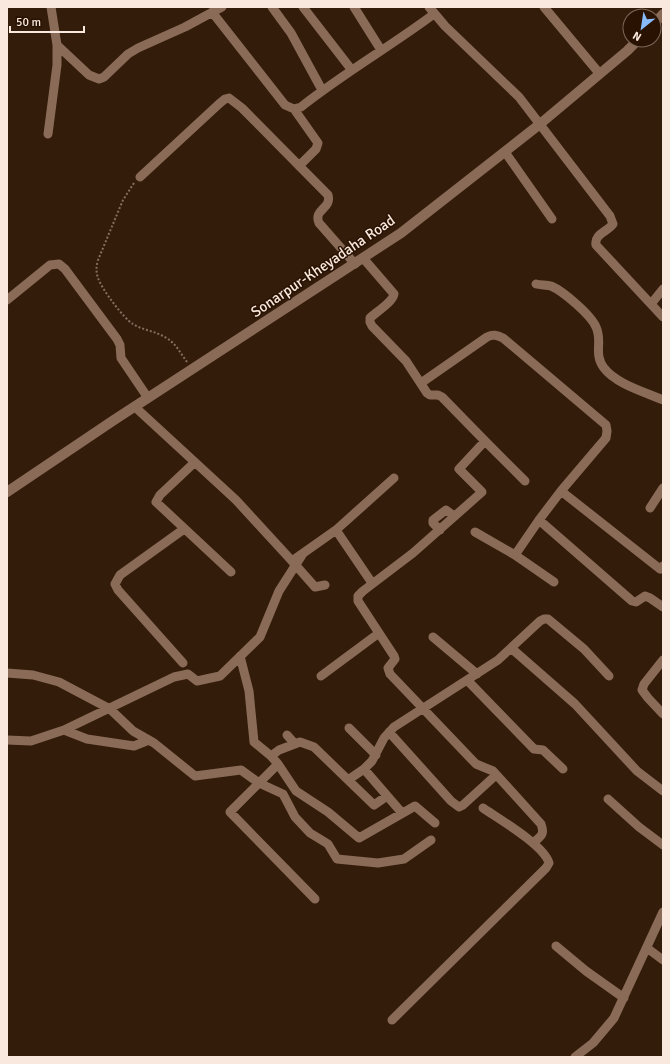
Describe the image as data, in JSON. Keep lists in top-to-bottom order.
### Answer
{
  "streets": {
    "main road": ["Sonarpur-Kheyadaha Road"]
  },
  "scale_bar": "50 m",
  "north": "bottom left"
}
